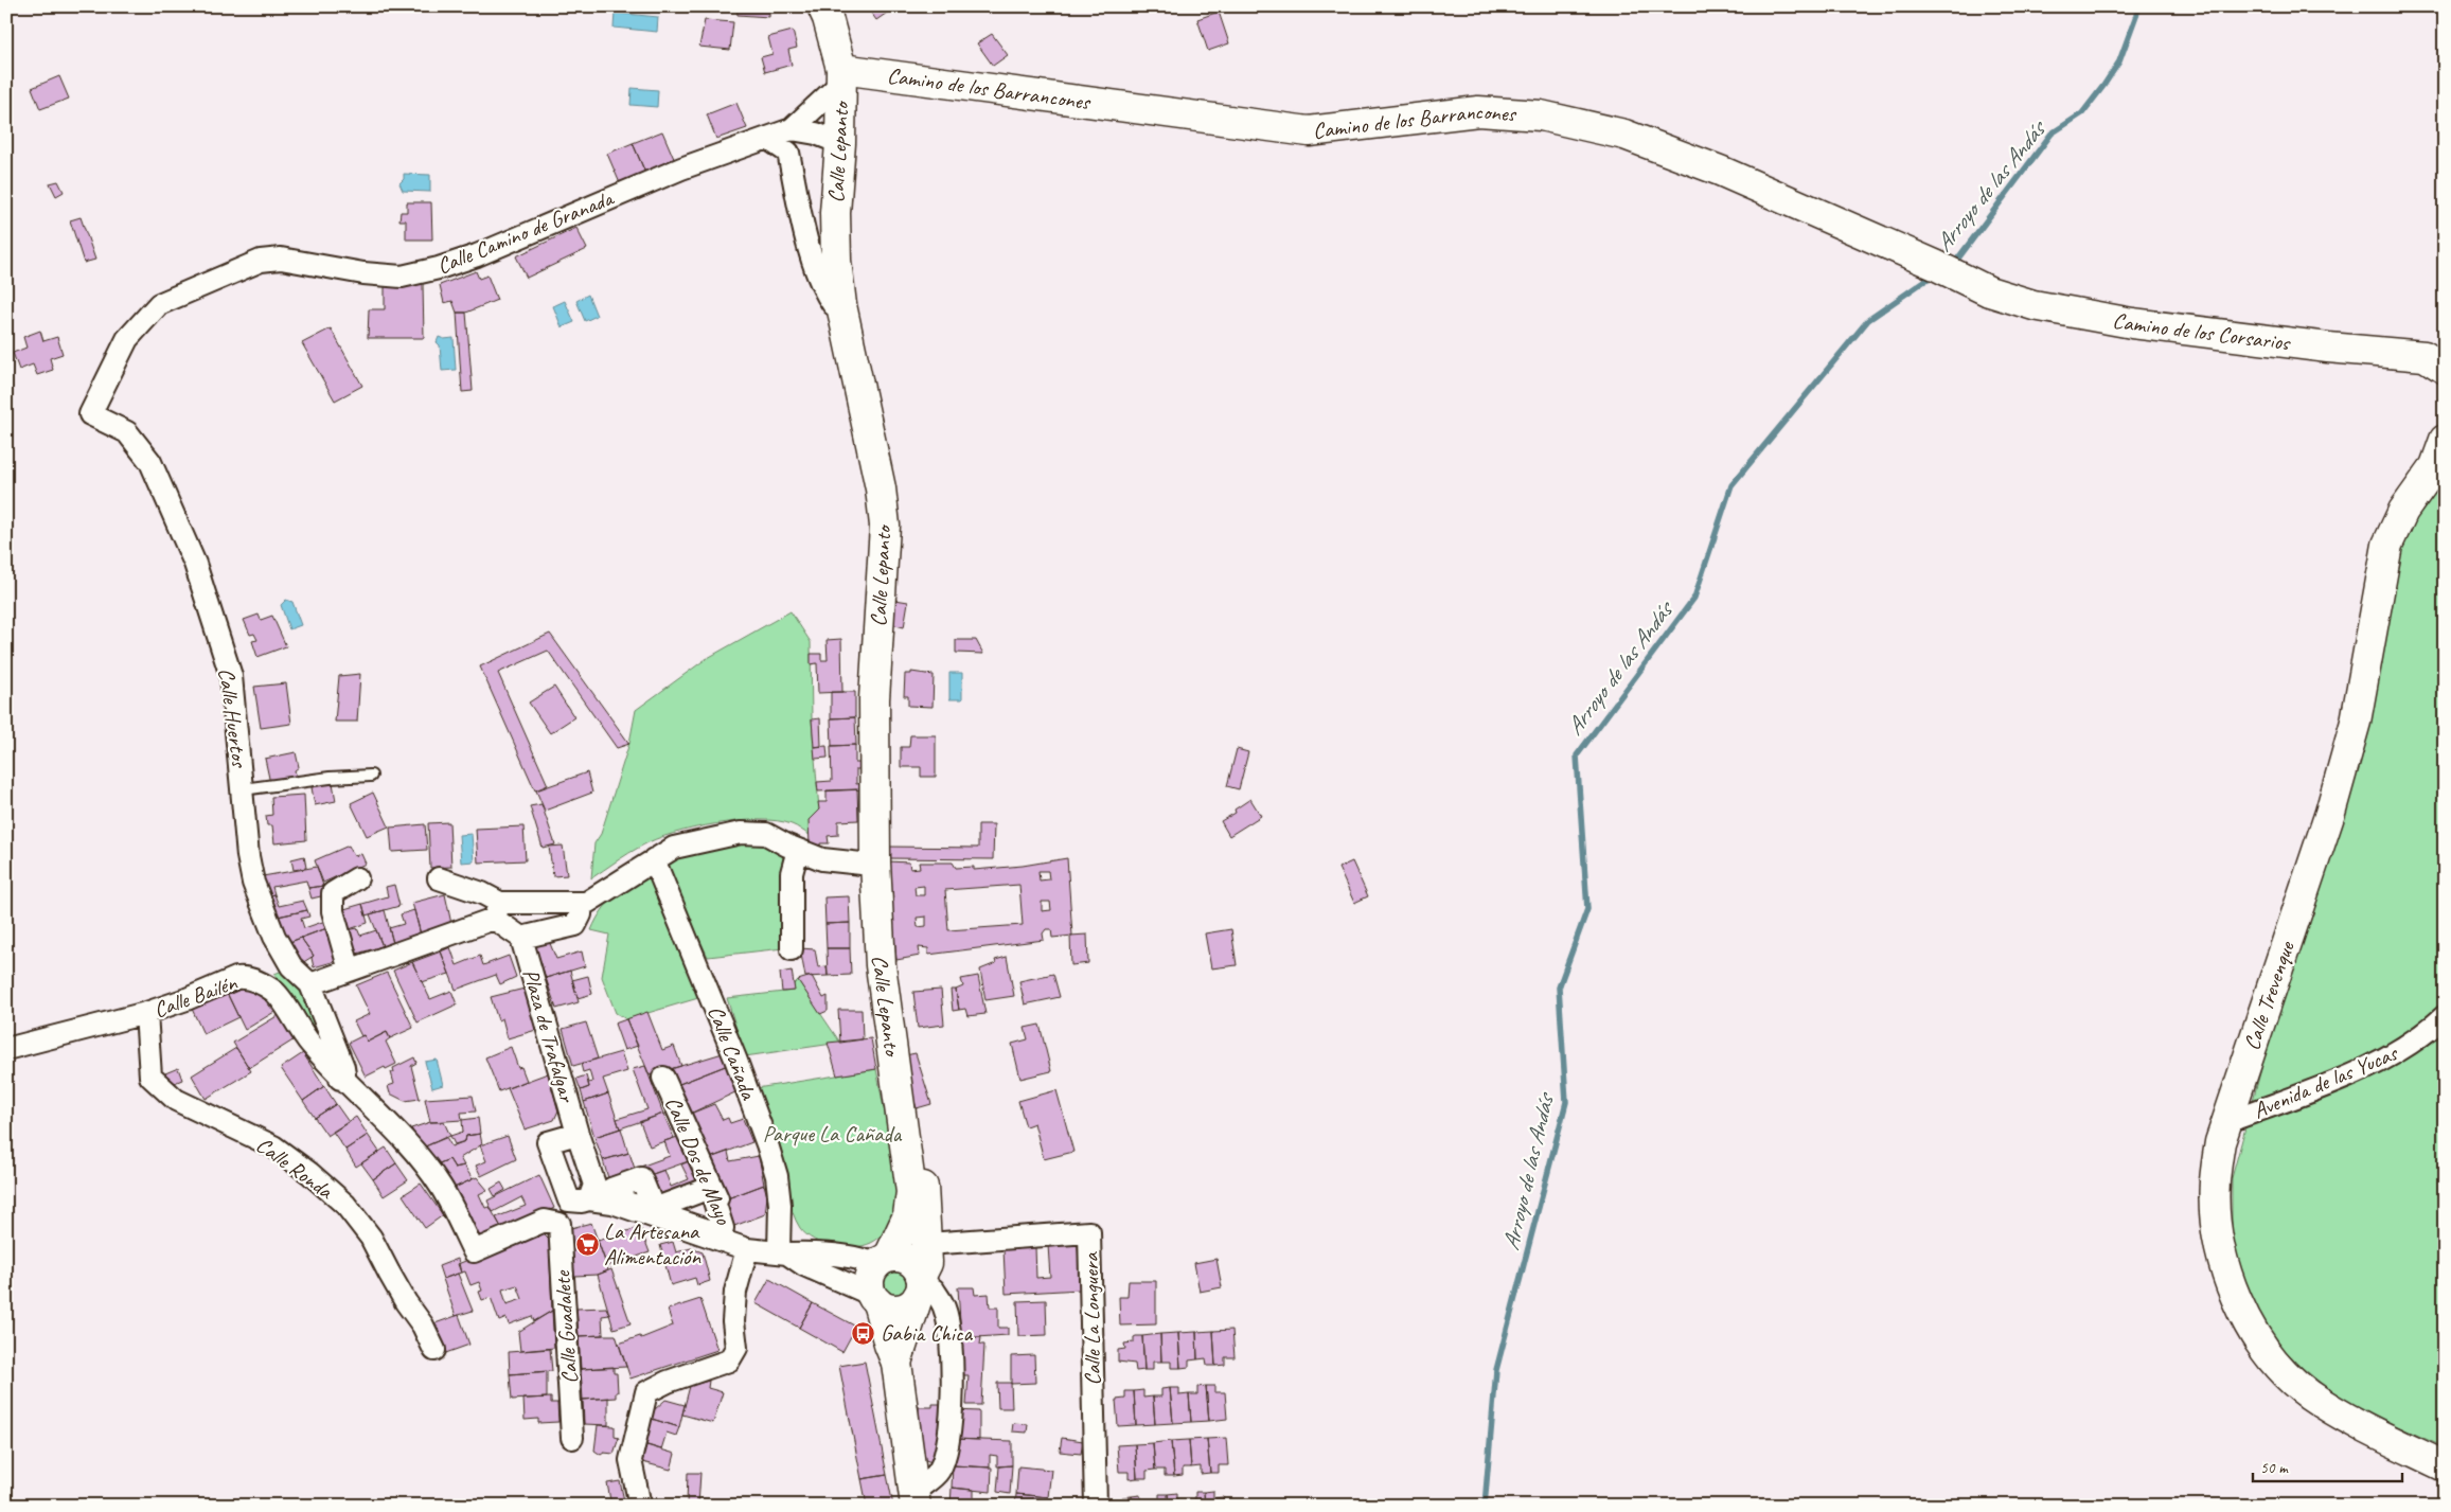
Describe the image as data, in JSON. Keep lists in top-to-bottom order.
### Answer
{
  "streets": {
    "street": [
      "Camino de los Barrancones",
      "Calle Lepanto",
      "Calle Camino de Granada",
      "Camino de los Corsarios",
      "Calle Huertos",
      "Calle Bailén",
      "Calle Trevenque",
      "Plaza de Trafalgar",
      "Calle Cañada",
      "Avenida de las Yucas",
      "Calle Dos de Mayo",
      "Calle Ronda",
      "Calle La Longuera",
      "Calle Guadalete"
    ]
  },
  "crossings": [
    ["Camino de los Barrancones", "Calle Lepanto"],
    ["Camino de los Barrancones", "Camino de los Corsarios"],
    ["Calle Lepanto", "Calle La Longuera"],
    ["Calle Camino de Granada", "Calle Huertos"],
    ["Calle Bailén", "Plaza de Trafalgar"],
    ["Calle Bailén", "Calle Ronda"],
    ["Calle Bailén", "Calle Guadalete"],
    ["Calle Trevenque", "Avenida de las Yucas"],
    ["Plaza de Trafalgar", "Calle Guadalete"]
  ],
  "water": ["Arroyo de las Andás"],
  "parks": ["Parque La Cañada"],
  "places": {
    "supermarket": ["La Artesana Alimentación"],
    "bus stop": ["Gabia Chica"]
  },
  "scale_bar": "50 m"
}
